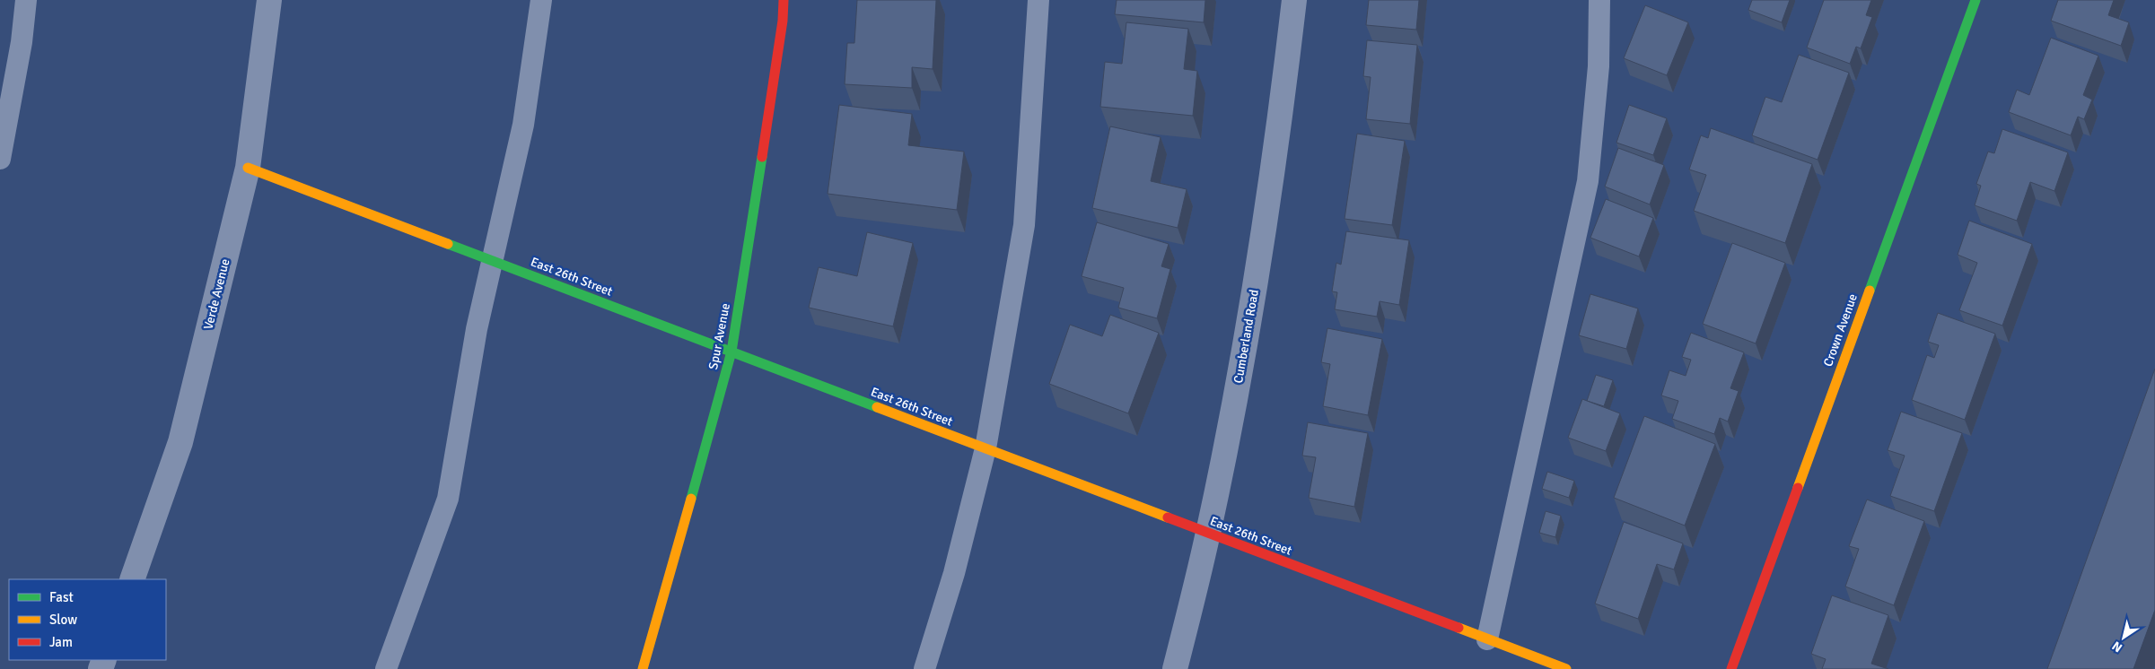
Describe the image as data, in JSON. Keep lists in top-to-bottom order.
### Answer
{
  "streets": {
    "street": [
      "East 26th Street",
      "Verde Avenue",
      "Crown Avenue",
      "Spur Avenue",
      "Cumberland Road"
    ]
  },
  "crossings": [
    ["East 26th Street", "Verde Avenue"],
    ["East 26th Street", "Spur Avenue"],
    ["East 26th Street", "Cumberland Road"]
  ],
  "legend": ["Fast", "Slow", "Jam"],
  "north": "bottom left"
}
